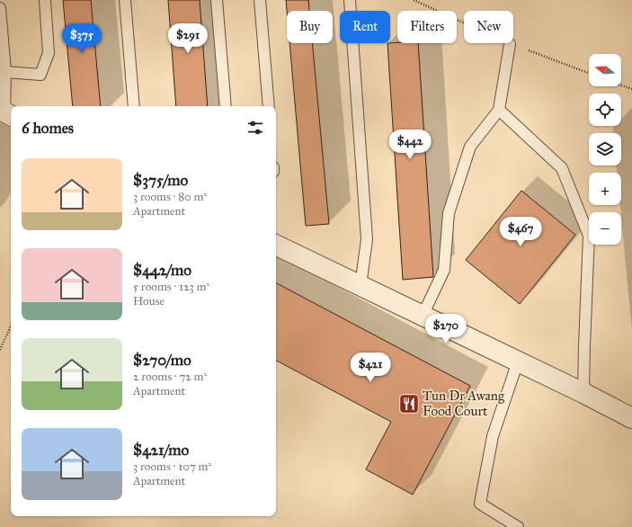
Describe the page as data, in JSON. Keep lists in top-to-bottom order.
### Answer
{
  "places": {
    "restaurant": ["Tun Dr Awang Food Court"]
  },
  "north": "left",
  "page": {
    "chip": [
      "Buy",
      "Rent",
      "Filters",
      "New"
    ],
    "price": [
      "$375",
      "$291",
      "$442",
      "$467",
      "$270",
      "$421"
    ],
    "map_buttons": ["+", "−"],
    "heading": "6 homes",
    "list": [
      {
        "name": "$375/mo",
        "note": "3 rooms · 80 m² · Apartment"
      },
      {
        "name": "$442/mo",
        "note": "5 rooms · 123 m² · House"
      },
      {
        "name": "$270/mo",
        "note": "2 rooms · 72 m² · Apartment"
      },
      {
        "name": "$421/mo",
        "note": "3 rooms · 107 m² · Apartment"
      }
    ]
  }
}
